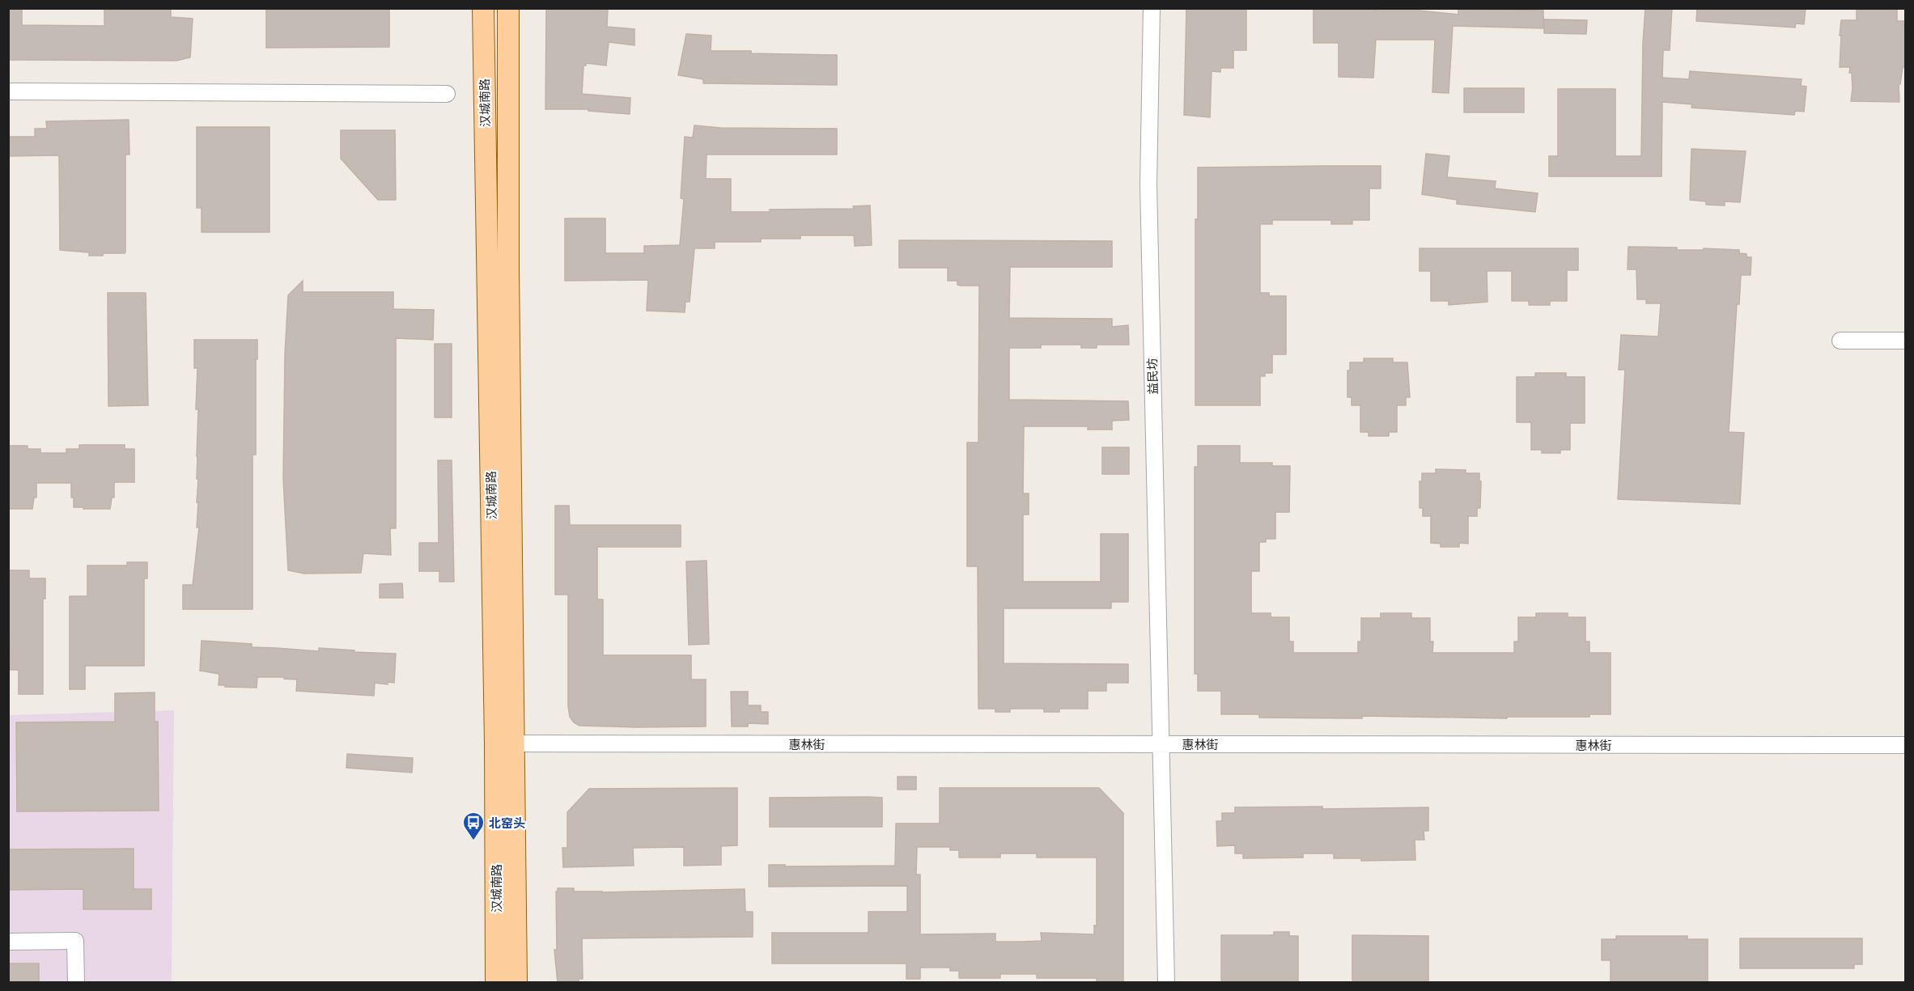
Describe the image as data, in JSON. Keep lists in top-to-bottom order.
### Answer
{
  "streets": {
    "main road": ["汉城南路"],
    "street": ["益民坊", "惠林街"]
  },
  "crossings": [
    ["汉城南路", "惠林街"],
    ["益民坊", "惠林街"]
  ],
  "places": {
    "bus stop": ["北窑头"]
  }
}
